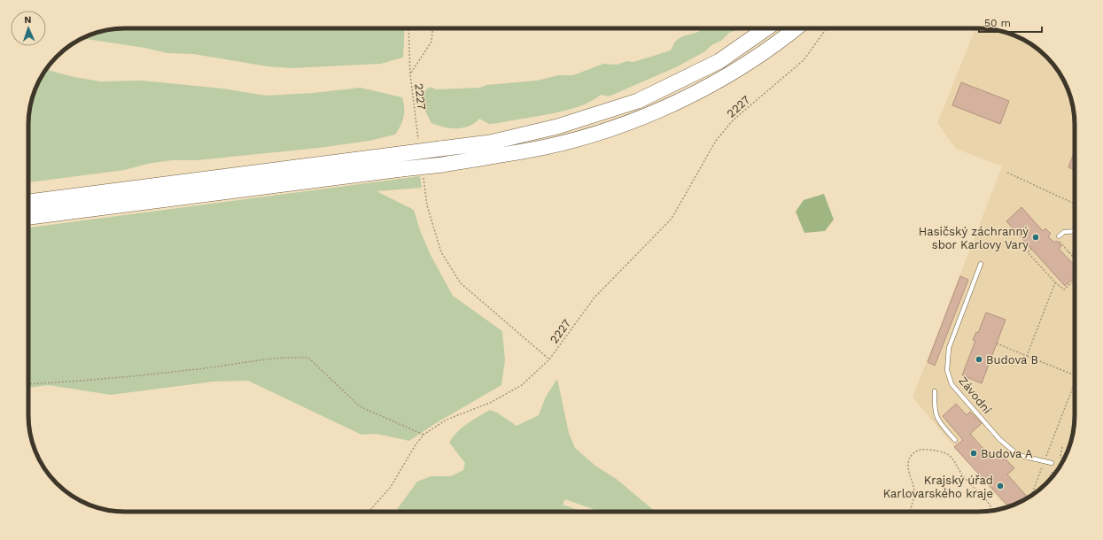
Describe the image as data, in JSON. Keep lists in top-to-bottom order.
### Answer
{
  "streets": {
    "lane": ["Závodní"],
    "path": ["2227"]
  },
  "places": [
    "Hasičský záchranný sbor Karlovy Vary",
    "Budova B",
    "Budova A",
    "Krajský úřad Karlovarského kraje"
  ],
  "scale_bar": "50 m",
  "north": "top"
}
